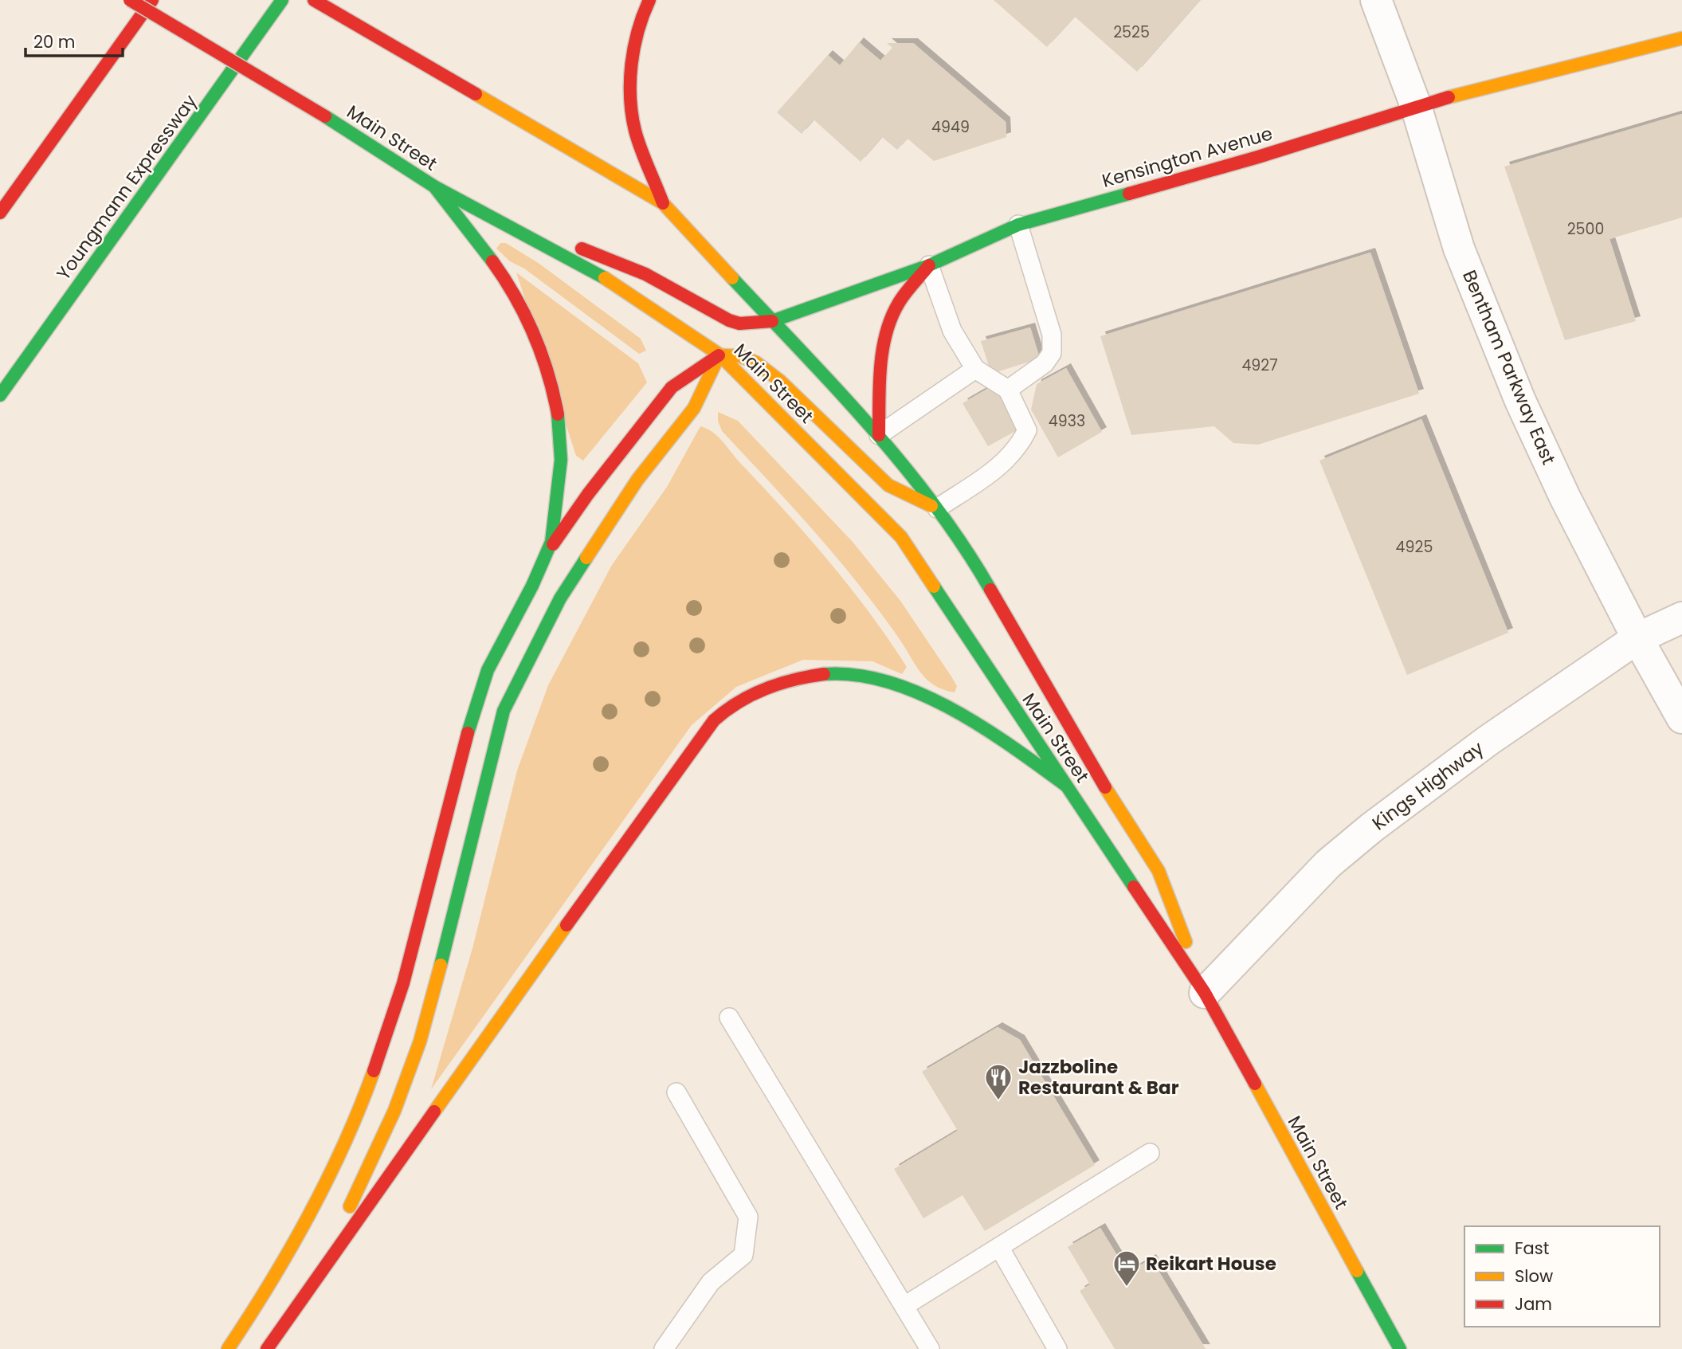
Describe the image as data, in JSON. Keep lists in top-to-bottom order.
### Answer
{
  "streets": {
    "main road": ["Main Street", "Kensington Avenue", "Youngmann Expressway"],
    "street": ["Bentham Parkway East", "Kings Highway"]
  },
  "crossings": [
    ["Main Street", "Kensington Avenue"],
    ["Main Street", "Kings Highway"],
    ["Kensington Avenue", "Bentham Parkway East"],
    ["Bentham Parkway East", "Kings Highway"]
  ],
  "places": {
    "restaurant": ["Jazzboline Restaurant & Bar"],
    "hotel": ["Reikart House"]
  },
  "house_numbers": [
    "2525",
    "4949",
    "2500",
    "4927",
    "4933",
    "4925"
  ],
  "legend": ["Fast", "Slow", "Jam"],
  "scale_bar": "20 m"
}
